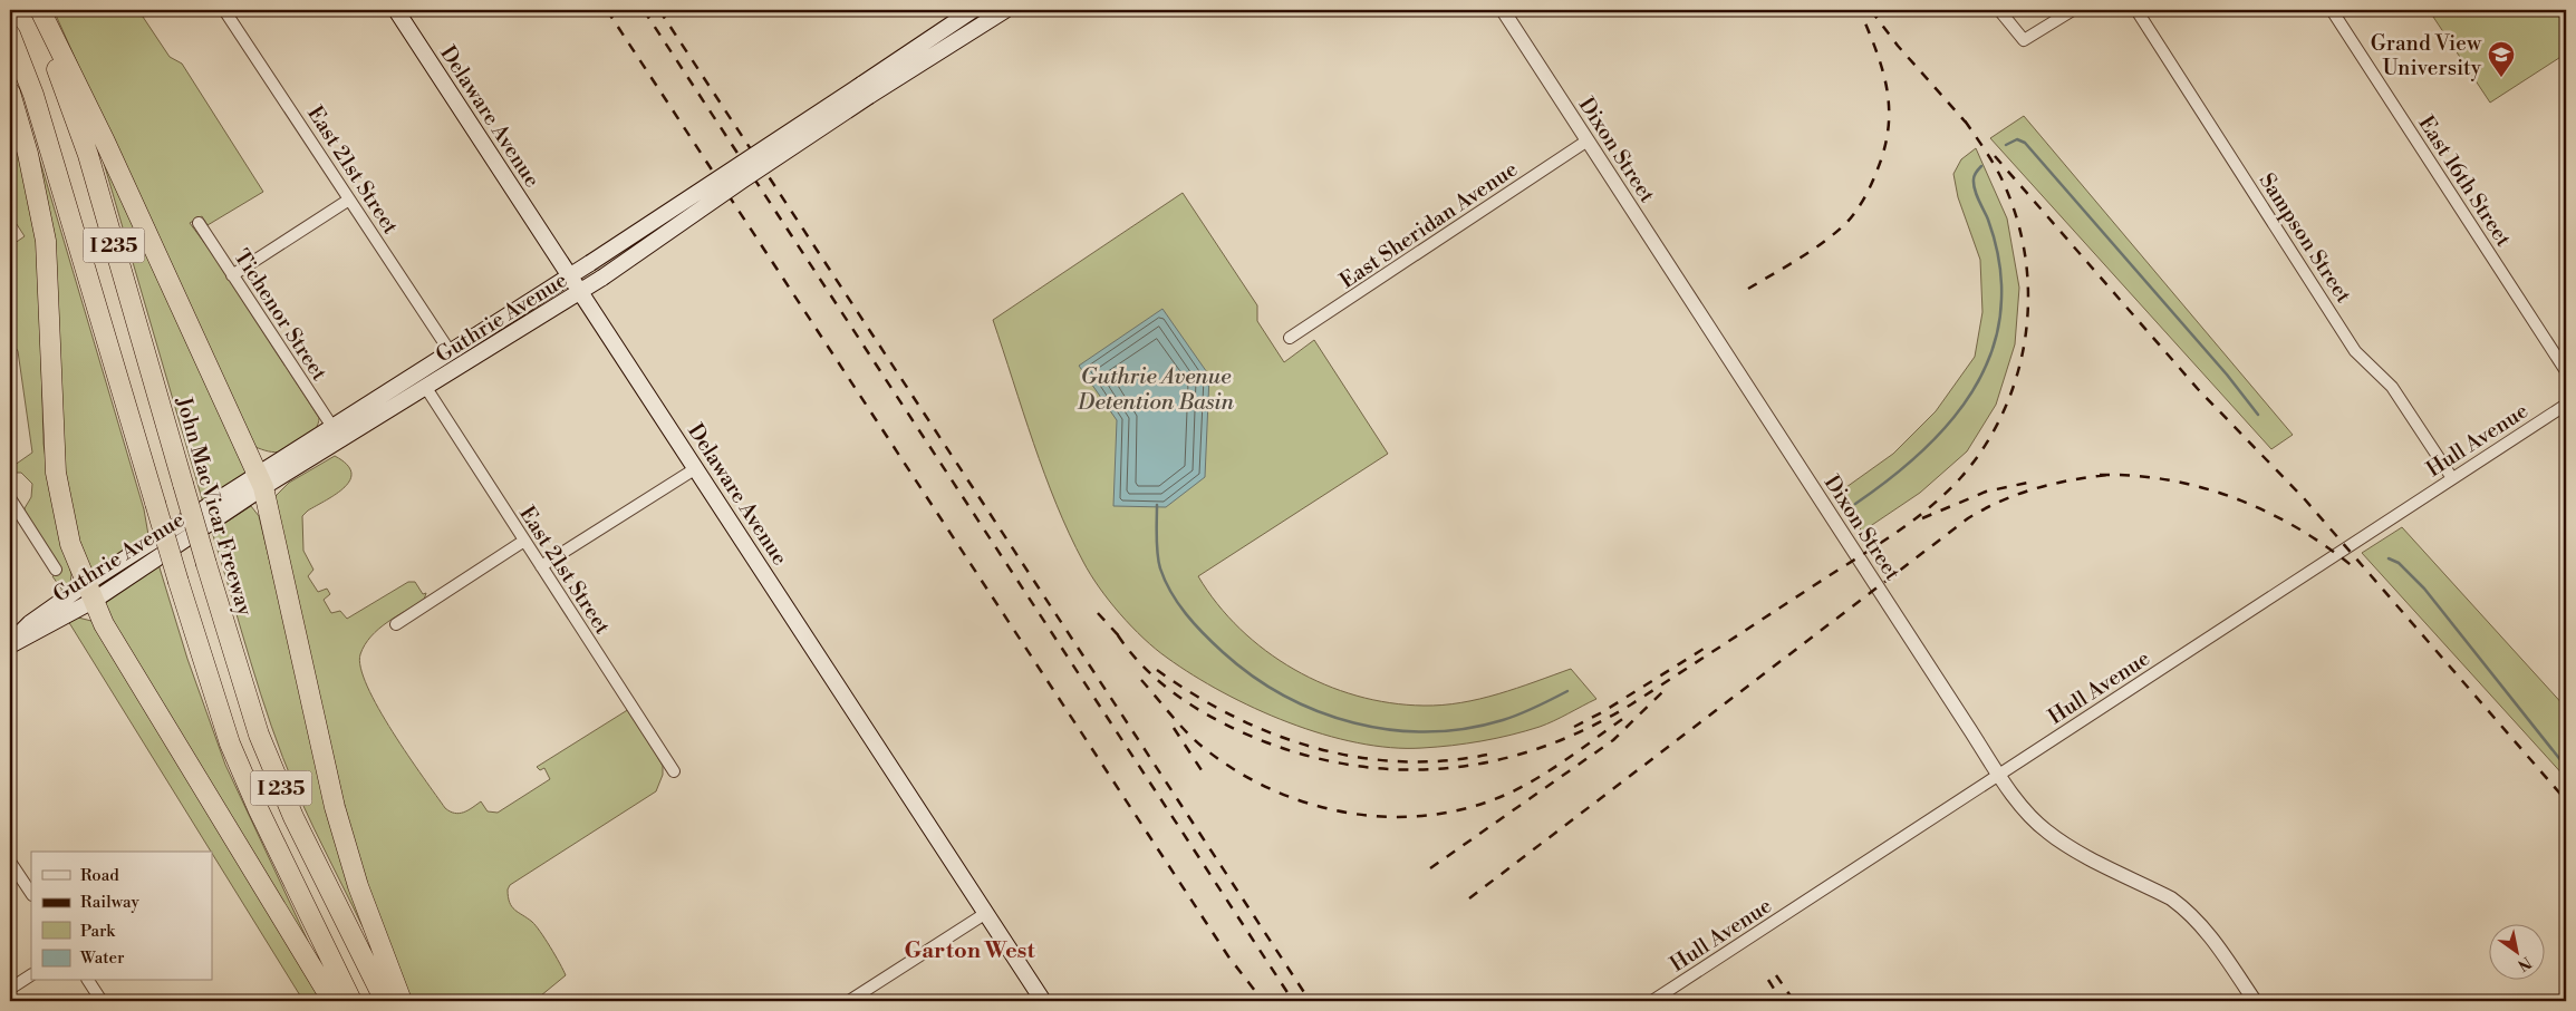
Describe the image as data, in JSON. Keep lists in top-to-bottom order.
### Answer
{
  "streets": {
    "highway": ["I 235", "John MacVicar Freeway"],
    "main road": ["Delaware Avenue", "Guthrie Avenue"],
    "street": [
      "Dixon Street",
      "East 21st Street",
      "East 16th Street",
      "East Sheridan Avenue",
      "Sampson Street",
      "Tichenor Street",
      "Hull Avenue"
    ]
  },
  "crossings": [
    ["Delaware Avenue", "Guthrie Avenue"],
    ["Dixon Street", "East Sheridan Avenue"],
    ["Dixon Street", "Hull Avenue"],
    ["East 21st Street", "Guthrie Avenue"],
    ["Sampson Street", "Hull Avenue"],
    ["Tichenor Street", "Guthrie Avenue"]
  ],
  "districts": ["Garton West"],
  "water": ["Guthrie Avenue Detention Basin"],
  "places": {
    "school or university": ["Grand View University"]
  },
  "legend": [
    "Road",
    "Railway",
    "Park",
    "Water"
  ],
  "north": "bottom right"
}
